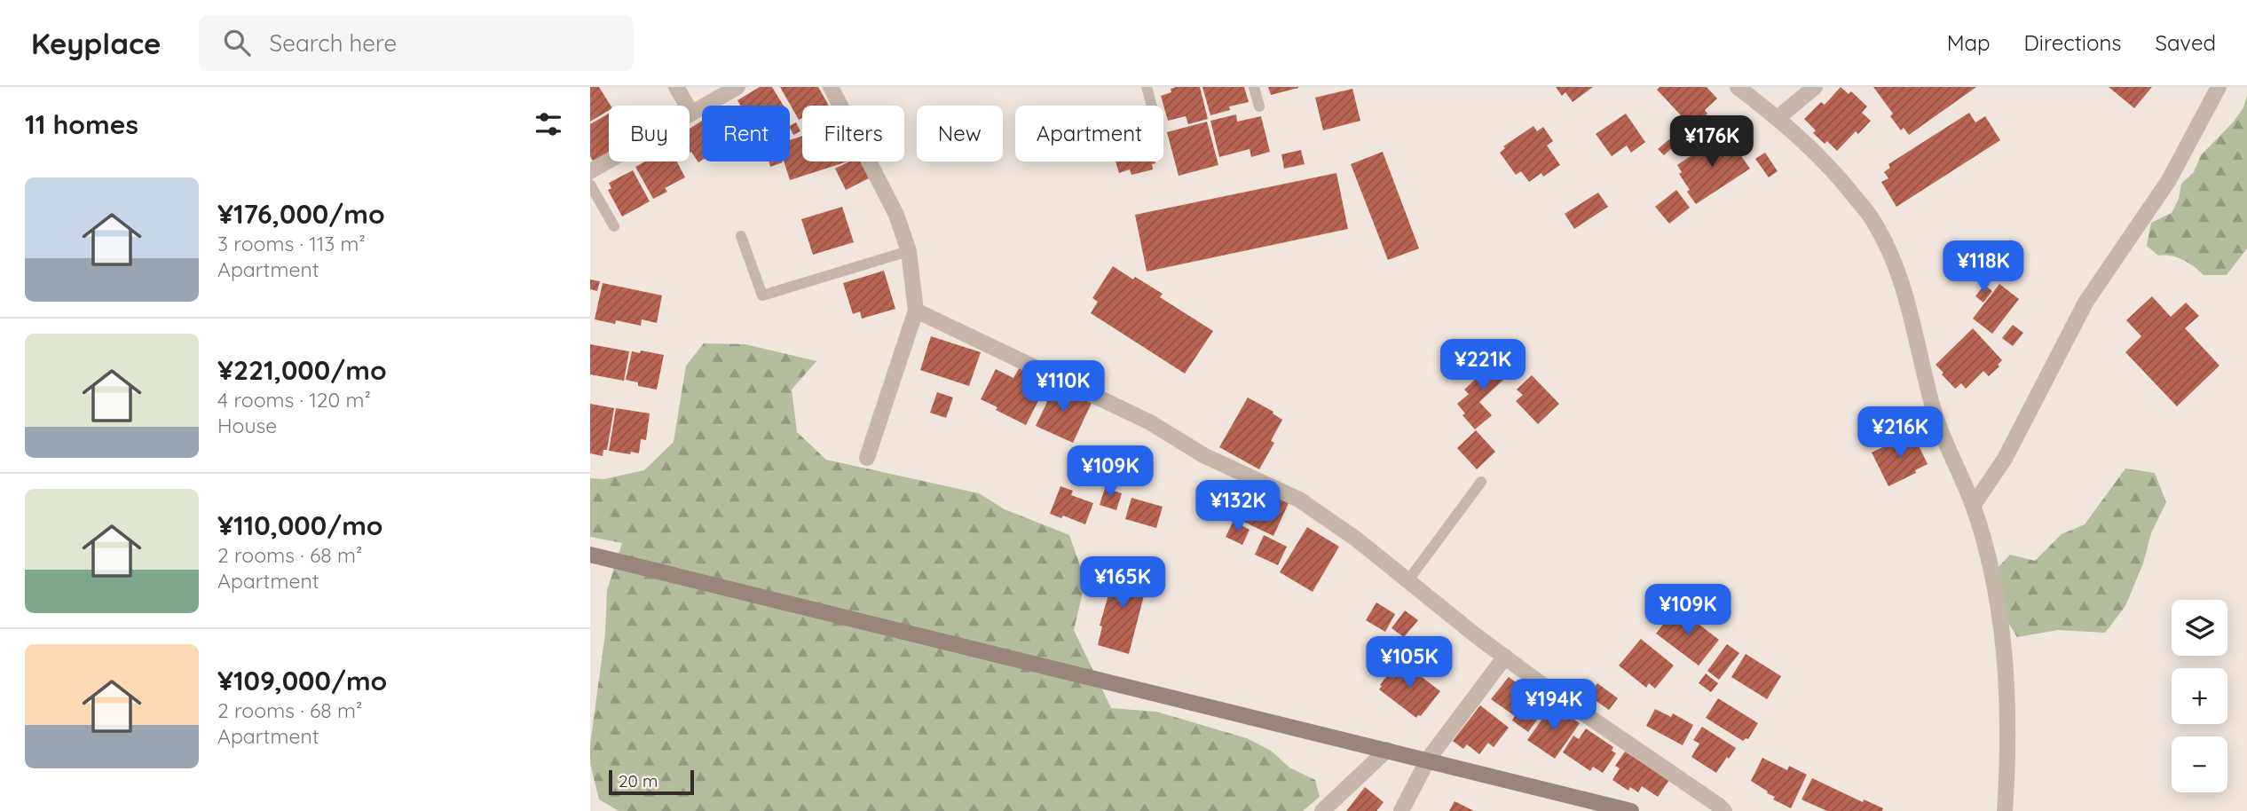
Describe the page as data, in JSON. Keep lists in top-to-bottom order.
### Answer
{
  "scale_bar": "20 m",
  "page": {
    "header": "Keyplace",
    "search": "Search here",
    "nav": ["Map", "Directions", "Saved"],
    "heading": "11 homes",
    "chip": [
      "Buy",
      "Rent",
      "Filters",
      "New",
      "Apartment"
    ],
    "price": [
      "¥176K",
      "¥118K",
      "¥221K",
      "¥110K",
      "¥216K",
      "¥109K",
      "¥132K",
      "¥165K",
      "¥109K",
      "¥105K",
      "¥194K"
    ],
    "list": [
      {
        "name": "¥176,000/mo",
        "note": "3 rooms · 113 m² · Apartment"
      },
      {
        "name": "¥221,000/mo",
        "note": "4 rooms · 120 m² · House"
      },
      {
        "name": "¥110,000/mo",
        "note": "2 rooms · 68 m² · Apartment"
      },
      {
        "name": "¥109,000/mo",
        "note": "2 rooms · 68 m² · Apartment"
      }
    ],
    "map_buttons": ["+", "−"],
    "scale": "20 m"
  }
}
